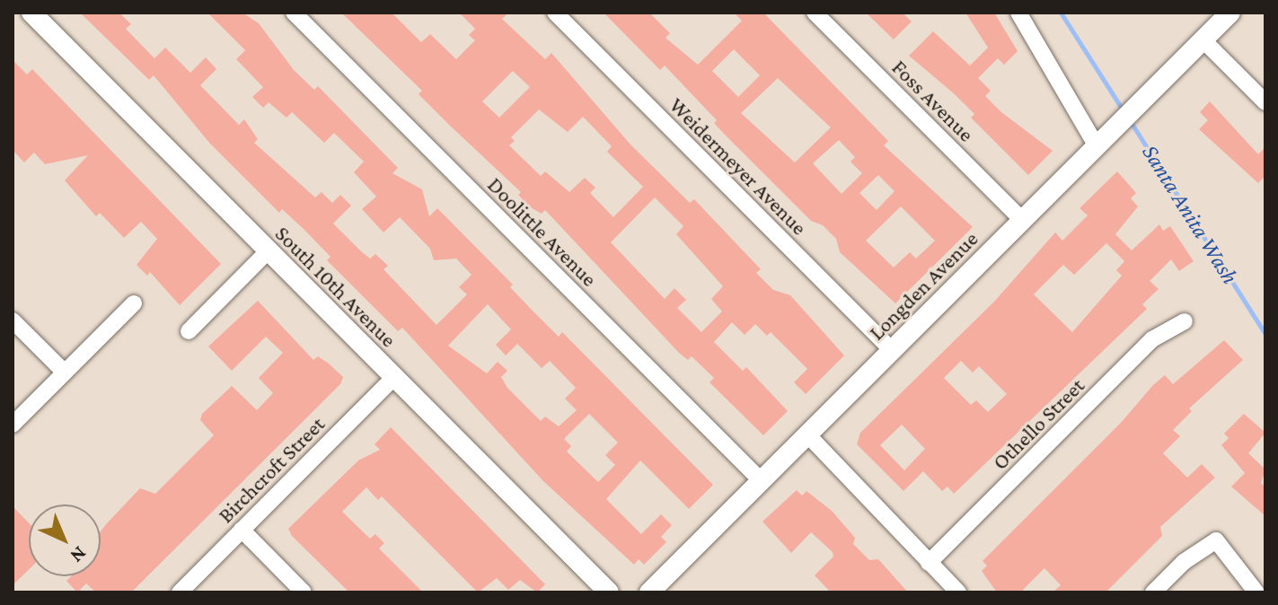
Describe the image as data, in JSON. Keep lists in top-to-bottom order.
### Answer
{
  "streets": {
    "street": [
      "Foss Avenue",
      "Weidermeyer Avenue",
      "Doolittle Avenue",
      "Longden Avenue",
      "South 10th Avenue",
      "Othello Street",
      "Birchcroft Street"
    ]
  },
  "crossings": [
    ["Foss Avenue", "Longden Avenue"],
    ["Weidermeyer Avenue", "Longden Avenue"],
    ["Doolittle Avenue", "Longden Avenue"],
    ["South 10th Avenue", "Birchcroft Street"]
  ],
  "water": ["Santa Anita Wash"],
  "north": "bottom right"
}
